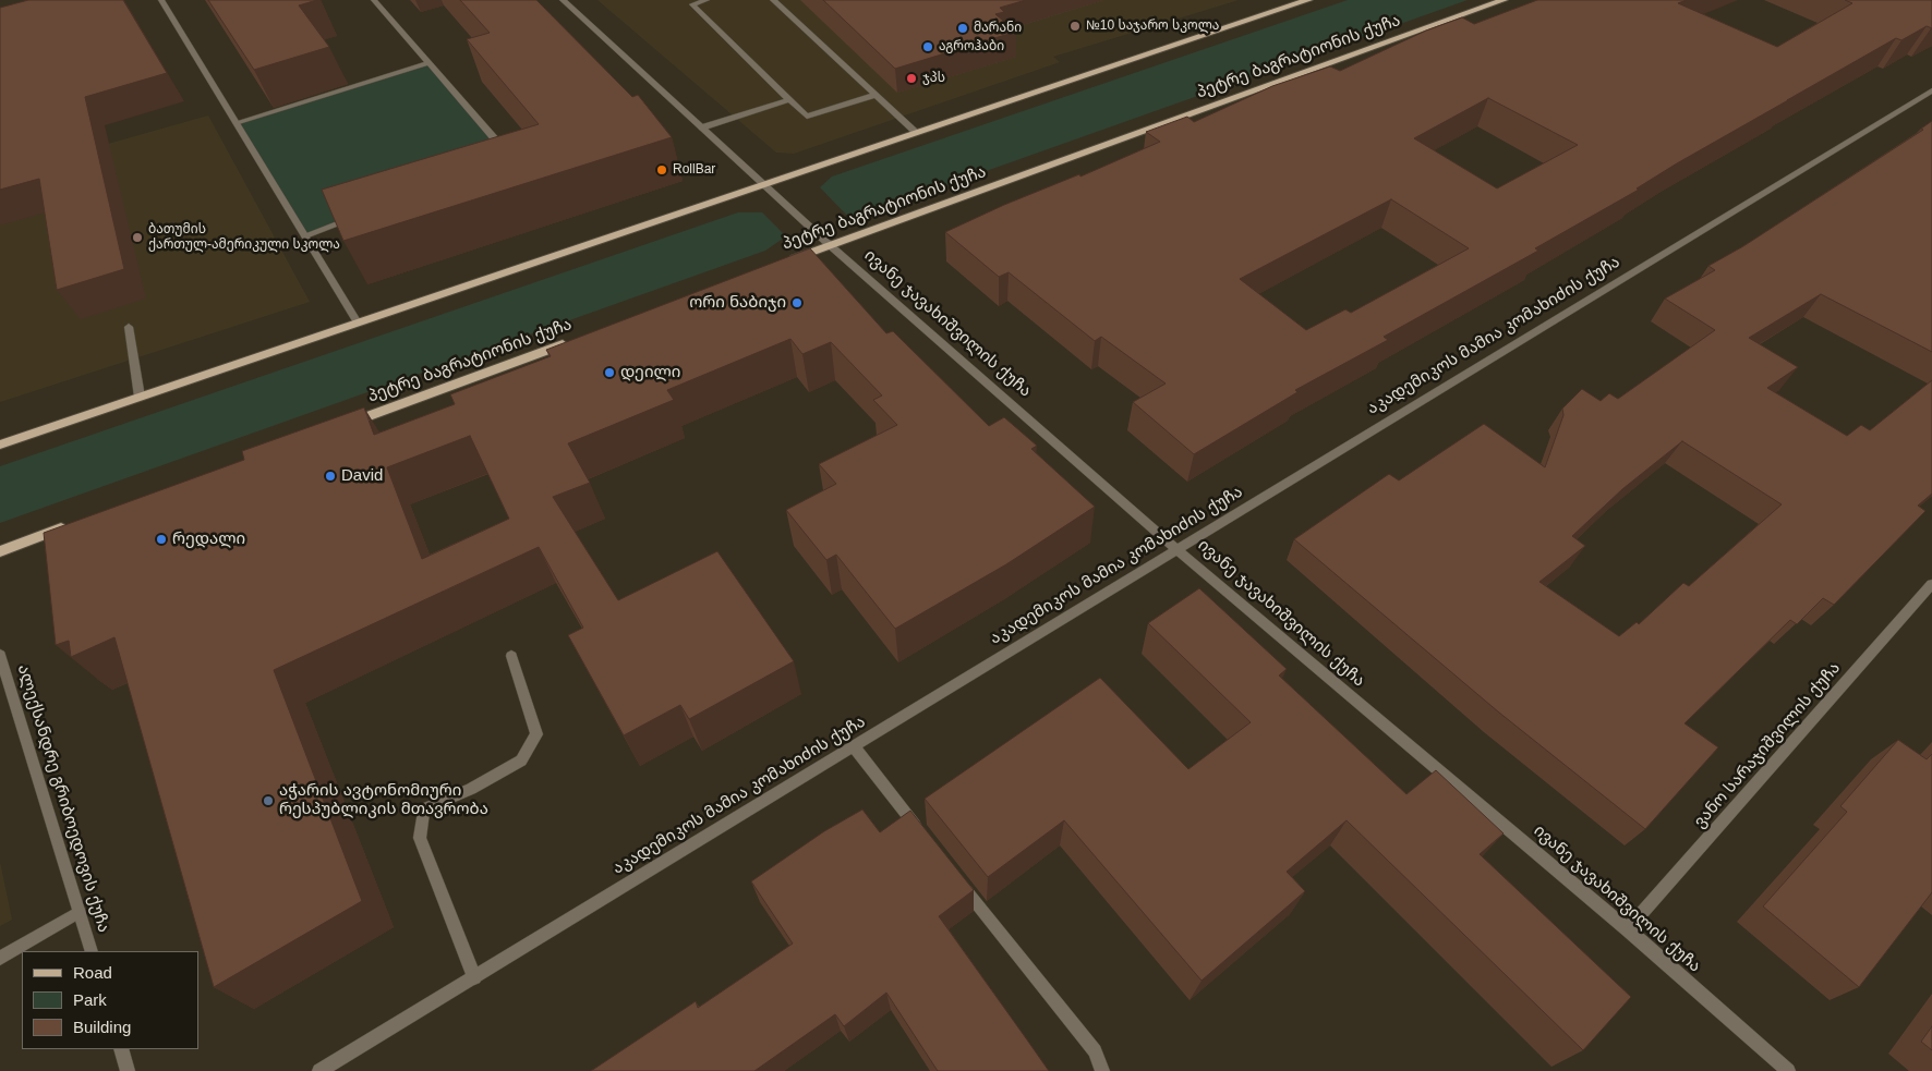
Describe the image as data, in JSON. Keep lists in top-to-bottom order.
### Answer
{
  "streets": {
    "main road": ["პეტრე ბაგრატიონის ქუჩა"],
    "street": [
      "ივანე ჯავახიშვილის ქუჩა",
      "აკადემიკოს მამია კომახიძის ქუჩა",
      "ვანო სარაჯიშვილის ქუჩა",
      "ალექსანდრე გრიბოედოვის ქუჩა"
    ]
  },
  "crossings": [
    ["პეტრე ბაგრატიონის ქუჩა", "ივანე ჯავახიშვილის ქუჩა"],
    ["ივანე ჯავახიშვილის ქუჩა", "აკადემიკოს მამია კომახიძის ქუჩა"],
    ["ივანე ჯავახიშვილის ქუჩა", "ვანო სარაჯიშვილის ქუჩა"]
  ],
  "places": [
    "№10 საჯარო სკოლა",
    "მარანი",
    "აგროჰაბი",
    "ჯპს",
    "RollBar",
    "ბათუმის ქართულ-ამერიკული სკოლა",
    "ორი ნაბიჯი",
    "დეილი",
    "David",
    "რედალი",
    "აჭარის ავტონომიური რესპუბლიკის მთავრობა"
  ],
  "legend": ["Road", "Park", "Building"]
}
